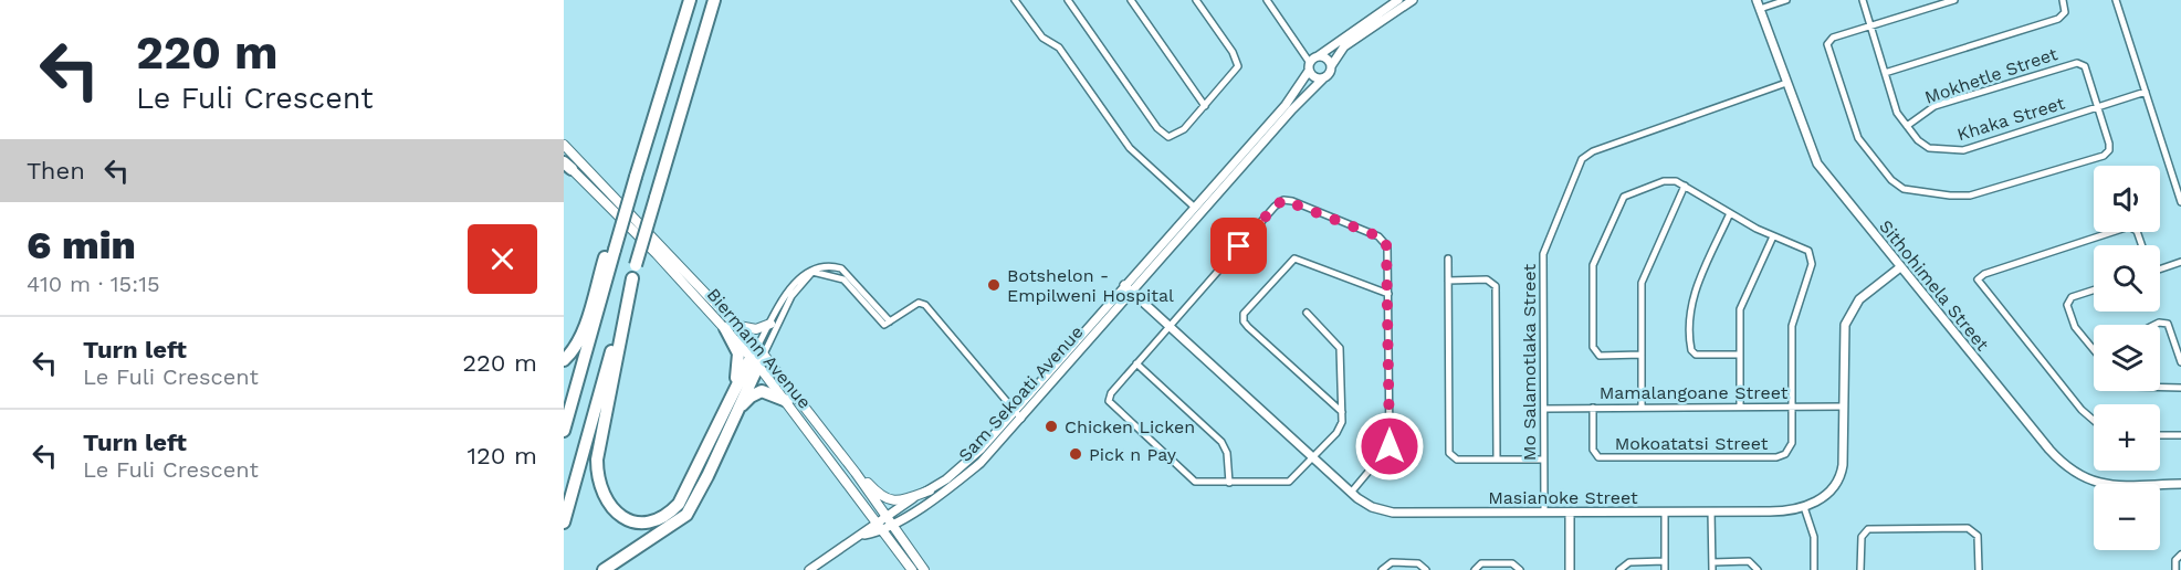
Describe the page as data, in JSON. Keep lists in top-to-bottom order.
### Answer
{
  "streets": {
    "main road": ["Biermann Avenue"],
    "street": [
      "Mokhetle Street",
      "Khaka Street",
      "Sithohimela Street",
      "Mo Salamotlaka Street",
      "Mamalangoane Street",
      "Sam Sekoati Avenue",
      "Mokoatatsi Street",
      "Masianoke Street"
    ]
  },
  "crossings": [
    ["Mokhetle Street", "Khaka Street"],
    ["Sithohimela Street", "Mo Salamotlaka Street"],
    ["Sithohimela Street", "Masianoke Street"],
    ["Biermann Avenue", "Sam Sekoati Avenue"],
    ["Mo Salamotlaka Street", "Mamalangoane Street"],
    ["Mo Salamotlaka Street", "Masianoke Street"],
    ["Mamalangoane Street", "Mokoatatsi Street"],
    ["Mamalangoane Street", "Masianoke Street"],
    ["Sam Sekoati Avenue", "Masianoke Street"]
  ],
  "places": ["Botshelon - Empilweni Hospital", "Chicken Licken", "Pick n Pay"],
  "page": {
    "turn": ["220 m", "Le Fuli Crescent"],
    "then": "Then",
    "map_buttons": ["+", "−"],
    "heading": ["6 min", "410 m · 15:15"],
    "list": [
      {
        "name": "Turn left",
        "note": "Le Fuli Crescent",
        "value": "220 m"
      },
      {
        "name": "Turn left",
        "note": "Le Fuli Crescent",
        "value": "120 m"
      }
    ]
  }
}
